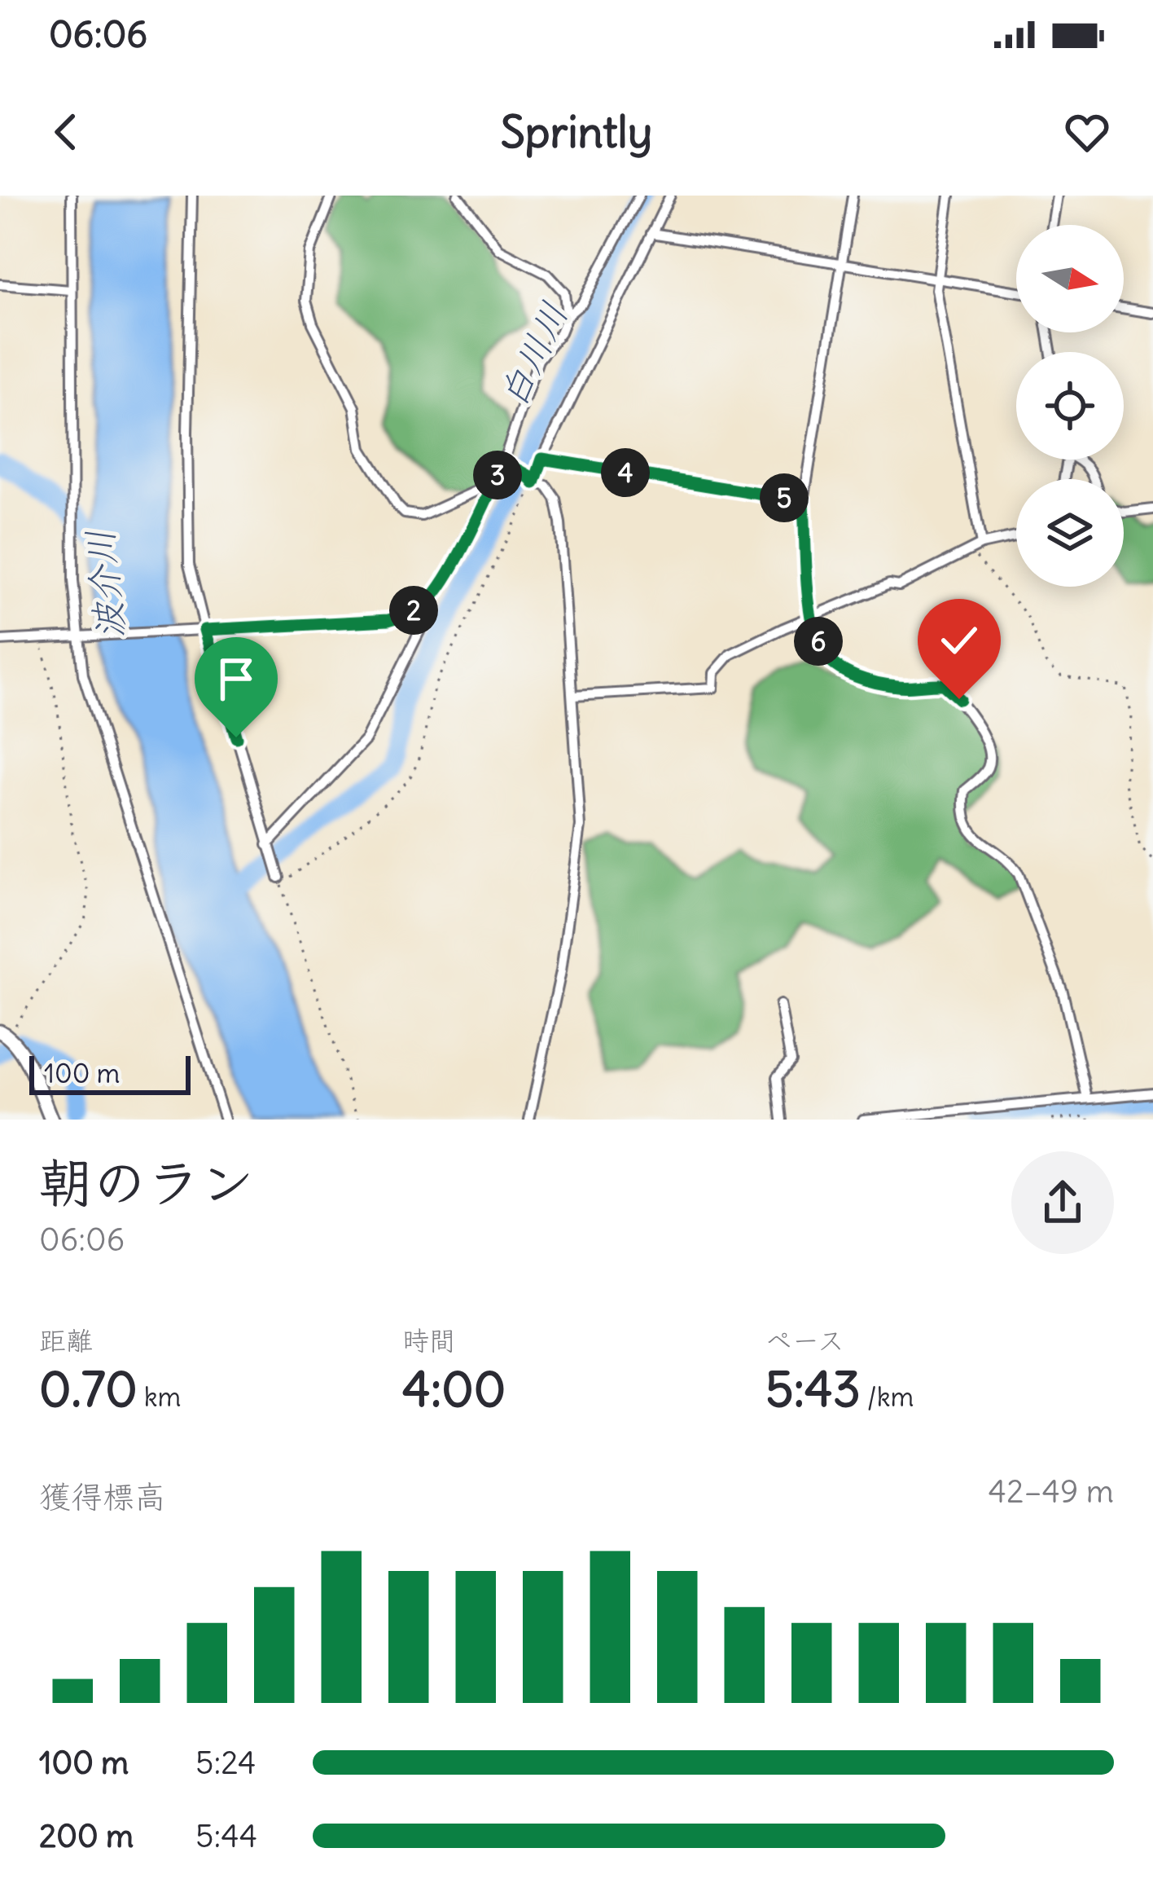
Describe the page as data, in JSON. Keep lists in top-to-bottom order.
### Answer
{
  "water": ["白川川", "波介川"],
  "scale_bar": "100 m",
  "north": "right",
  "page": {
    "status": "06:06",
    "header": "Sprintly",
    "pins": [
      "4",
      "3",
      "5",
      "2",
      "6"
    ],
    "scale": "100 m",
    "heading": ["朝のラン", "06:06"],
    "stats": [
      ["距離", "0.70 km"],
      ["時間", "4:00"],
      ["ペース", "5:43 /km"]
    ],
    "chart": ["獲得標高", "42–49 m"],
    "list": [
      {
        "name": "100 m",
        "note": "5:24"
      },
      {
        "name": "200 m",
        "note": "5:44"
      }
    ]
  }
}
